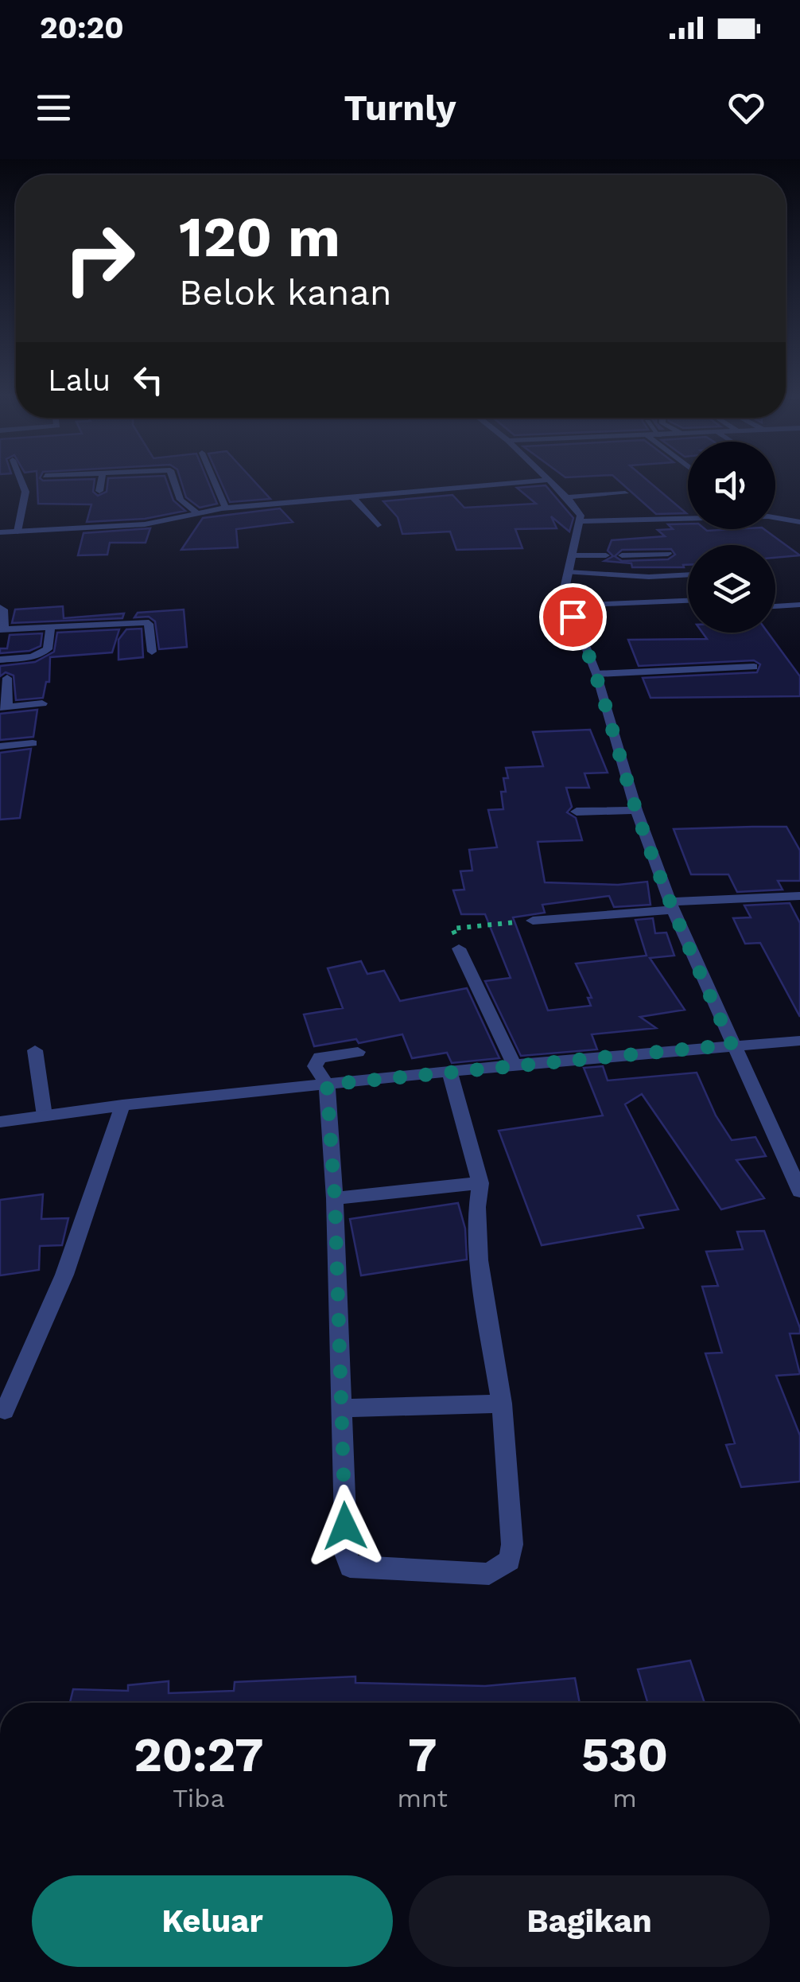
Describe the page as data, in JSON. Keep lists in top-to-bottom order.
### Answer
{
  "page": {
    "status": "20:20",
    "header": "Turnly",
    "turn": ["120 m", "Belok kanan"],
    "then": "Lalu",
    "eta": [
      "20:27",
      "Tiba",
      "7",
      "mnt",
      "530",
      "m"
    ],
    "buttons": ["Keluar", "Bagikan"]
  }
}
